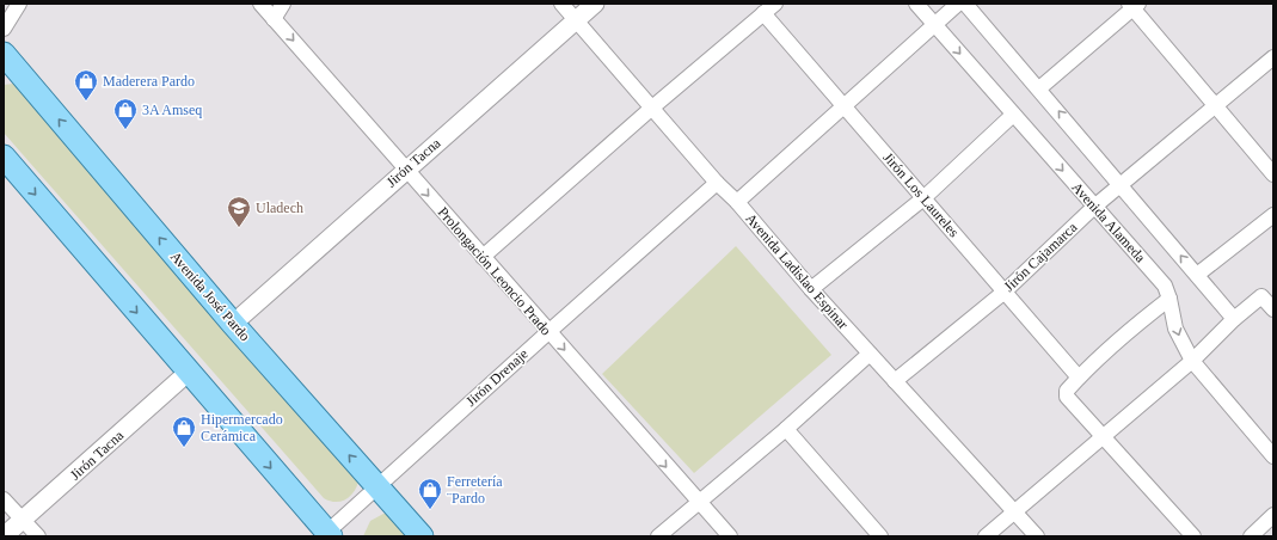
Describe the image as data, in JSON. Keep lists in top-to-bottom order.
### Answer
{
  "streets": {
    "main road": ["Avenida José Pardo"],
    "street": [
      "Jirón Tacna",
      "Jirón Los Laureles",
      "Avenida Alameda",
      "Jirón Cajamarca",
      "Prolongación Leoncio Prado",
      "Avenida Ladislao Espinar",
      "Jirón Drenaje"
    ]
  },
  "crossings": [
    ["Jirón Tacna", "Prolongación Leoncio Prado"],
    ["Jirón Tacna", "Avenida Ladislao Espinar"],
    ["Jirón Tacna", "Avenida José Pardo"],
    ["Jirón Los Laureles", "Jirón Cajamarca"],
    ["Avenida Alameda", "Jirón Cajamarca"],
    ["Jirón Cajamarca", "Avenida Ladislao Espinar"],
    ["Prolongación Leoncio Prado", "Jirón Drenaje"],
    ["Avenida Ladislao Espinar", "Jirón Drenaje"],
    ["Avenida José Pardo", "Jirón Drenaje"]
  ],
  "one_way": ["Prolongación Leoncio Prado"],
  "places": {
    "shop": [
      "Maderera Pardo",
      "3A Amseq",
      "Hipermercado Cerámica",
      "Ferretería ¨Pardo"
    ],
    "school or university": ["Uladech"]
  }
}
